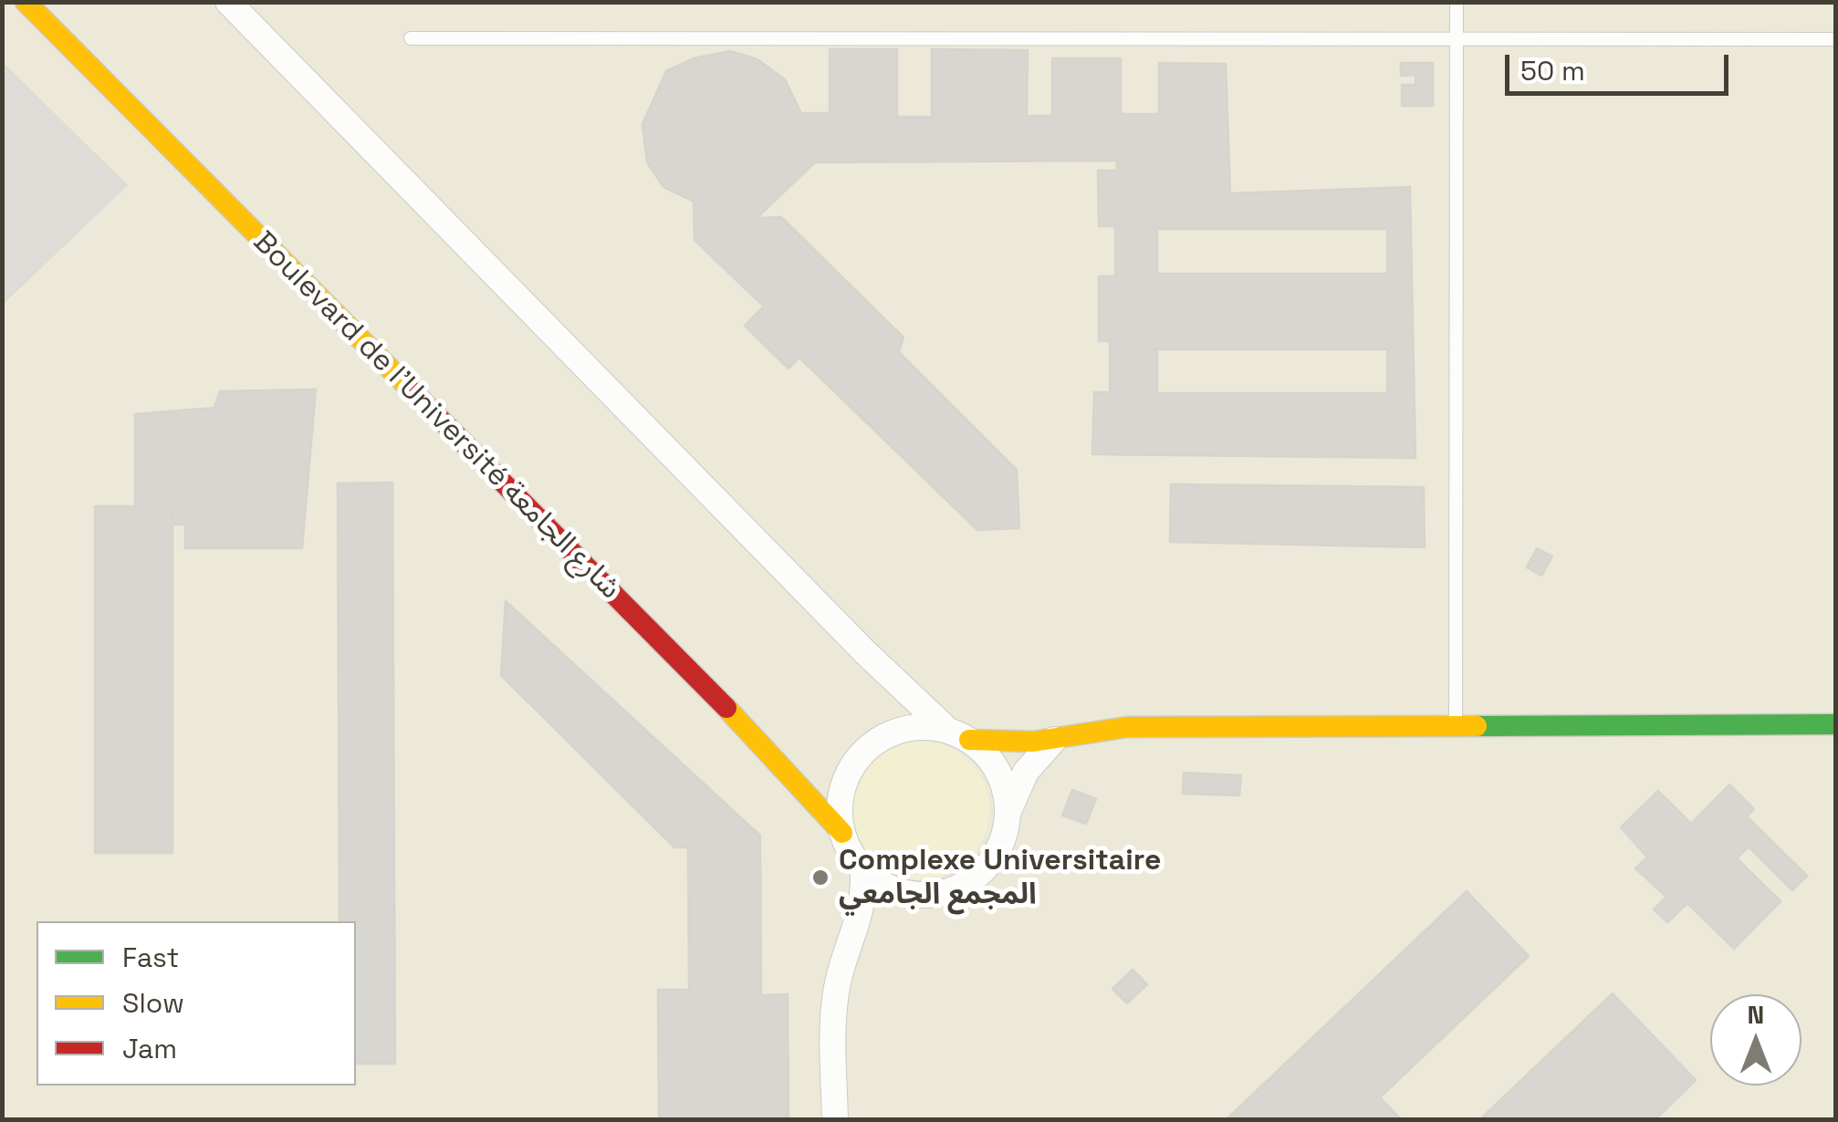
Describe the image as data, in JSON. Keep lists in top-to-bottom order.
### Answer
{
  "streets": {
    "street": ["Boulevard de l'Université شارع الجامعة"]
  },
  "places": ["Complexe Universitaire المجمع الجامعي"],
  "legend": ["Fast", "Slow", "Jam"],
  "scale_bar": "50 m",
  "north": "top"
}
